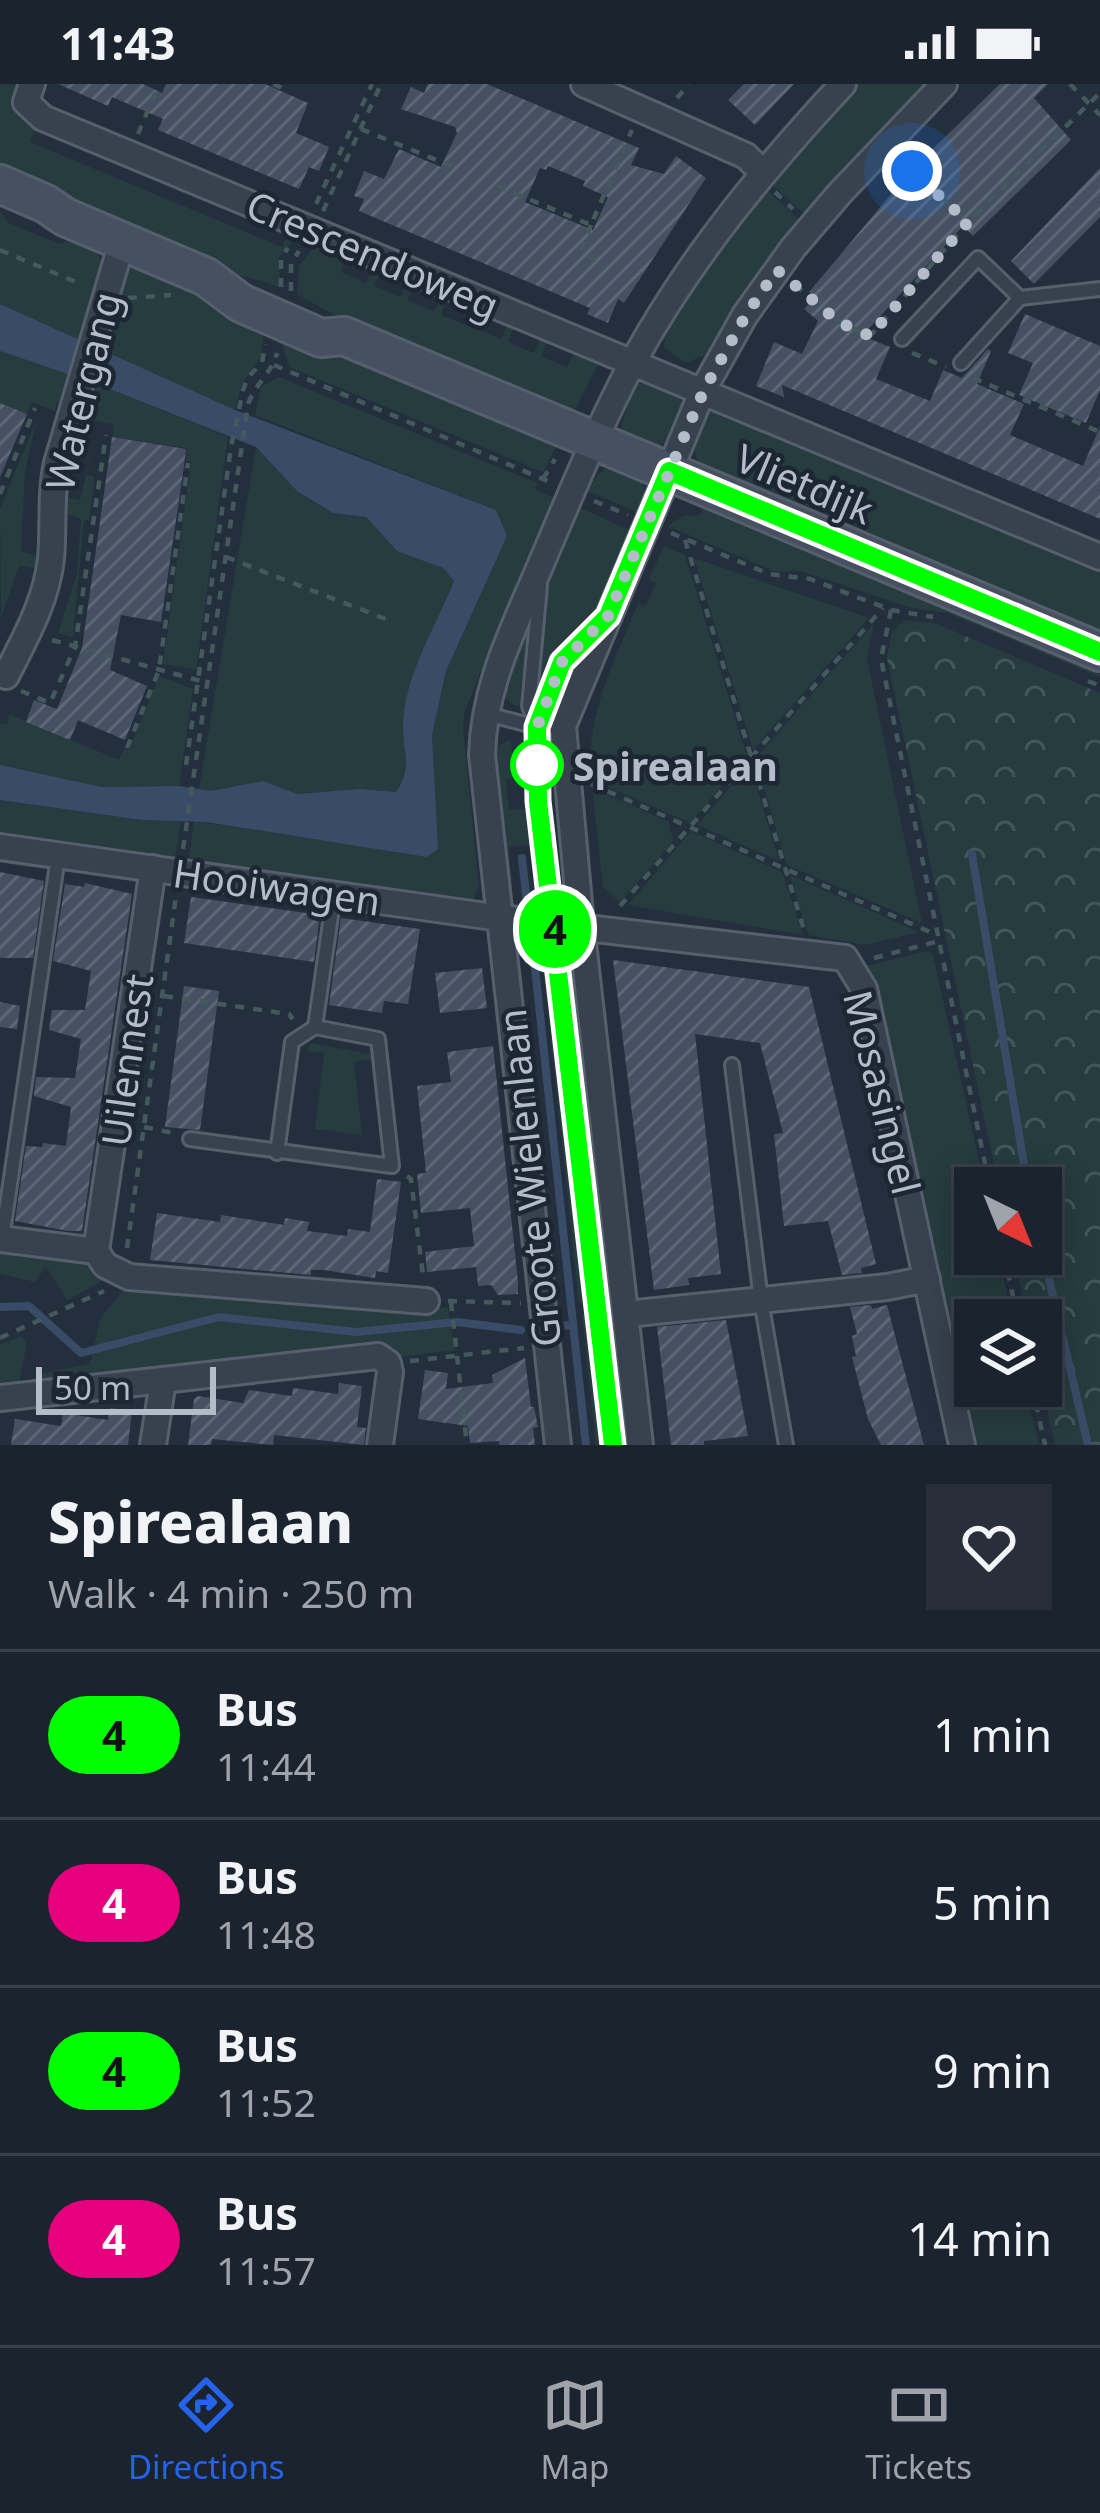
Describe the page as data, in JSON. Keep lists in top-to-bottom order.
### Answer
{
  "streets": {
    "street": [
      "Crescendoweg",
      "Watergang",
      "Vlietdijk",
      "Hooiwagen",
      "Uilennest",
      "Mosasingel",
      "Groote Wielenlaan"
    ]
  },
  "crossings": [
    ["Crescendoweg", "Groote Wielenlaan"],
    ["Watergang", "Vlietdijk"],
    ["Vlietdijk", "Groote Wielenlaan"],
    ["Hooiwagen", "Uilennest"],
    ["Hooiwagen", "Mosasingel"],
    ["Hooiwagen", "Groote Wielenlaan"],
    ["Mosasingel", "Groote Wielenlaan"]
  ],
  "places": ["Spirealaan"],
  "lines": ["bus line 4"],
  "scale_bar": "50 m",
  "north": "bottom right",
  "page": {
    "status": "11:43",
    "on_map": "4",
    "scale": "50 m",
    "heading": ["Spirealaan", "Walk · 4 min · 250 m"],
    "list": [
      {
        "mark": "4",
        "name": "Bus",
        "note": "11:44",
        "value": "1 min"
      },
      {
        "mark": "4",
        "name": "Bus",
        "note": "11:48",
        "value": "5 min"
      },
      {
        "mark": "4",
        "name": "Bus",
        "note": "11:52",
        "value": "9 min"
      },
      {
        "mark": "4",
        "name": "Bus",
        "note": "11:57",
        "value": "14 min"
      }
    ],
    "tabs": ["Directions", "Map", "Tickets"]
  }
}
